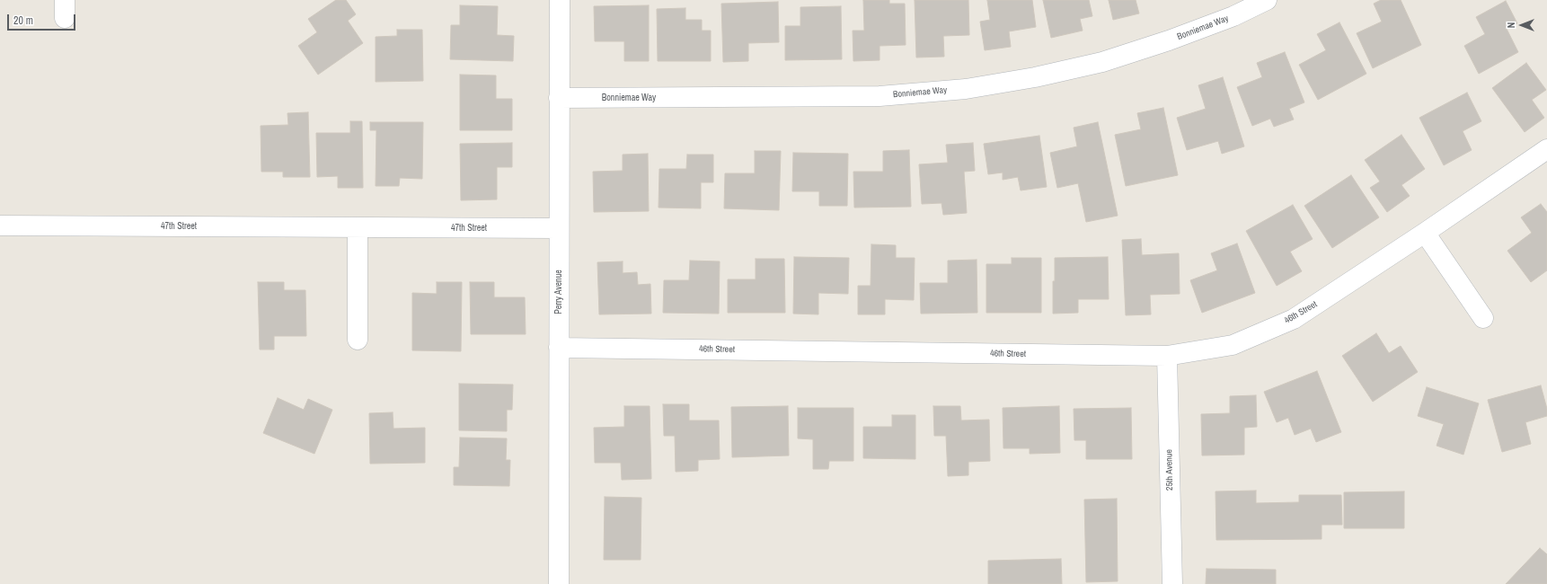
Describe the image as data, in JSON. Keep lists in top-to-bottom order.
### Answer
{
  "streets": {
    "street": [
      "Bonniemae Way",
      "47th Street",
      "Perry Avenue",
      "46th Street",
      "25th Avenue"
    ]
  },
  "crossings": [
    ["Bonniemae Way", "Perry Avenue"],
    ["47th Street", "Perry Avenue"],
    ["Perry Avenue", "46th Street"],
    ["46th Street", "25th Avenue"]
  ],
  "scale_bar": "20 m",
  "north": "left"
}
